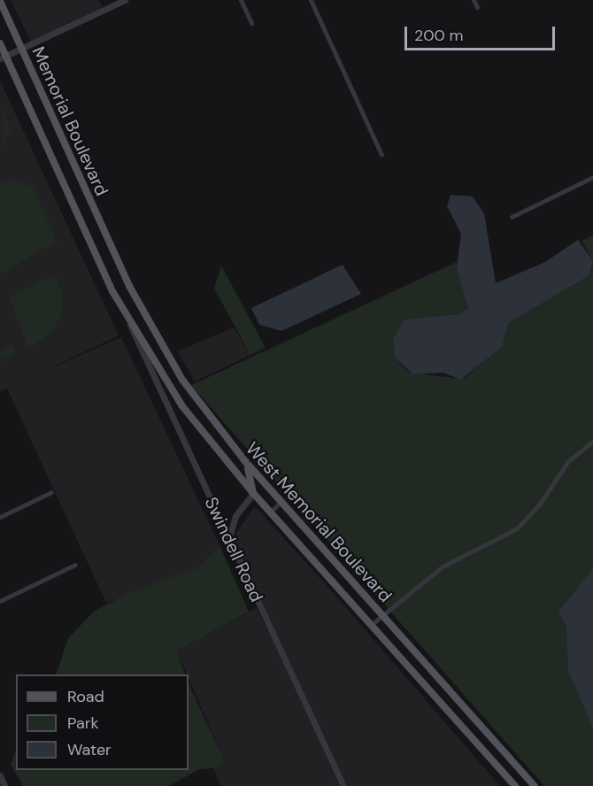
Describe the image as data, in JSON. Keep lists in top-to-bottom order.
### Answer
{
  "streets": {
    "main road": ["Memorial Boulevard", "West Memorial Boulevard"],
    "street": ["Swindell Road"]
  },
  "crossings": [
    ["Memorial Boulevard", "West Memorial Boulevard"],
    ["West Memorial Boulevard", "Swindell Road"]
  ],
  "legend": ["Road", "Park", "Water"],
  "scale_bar": "200 m"
}
